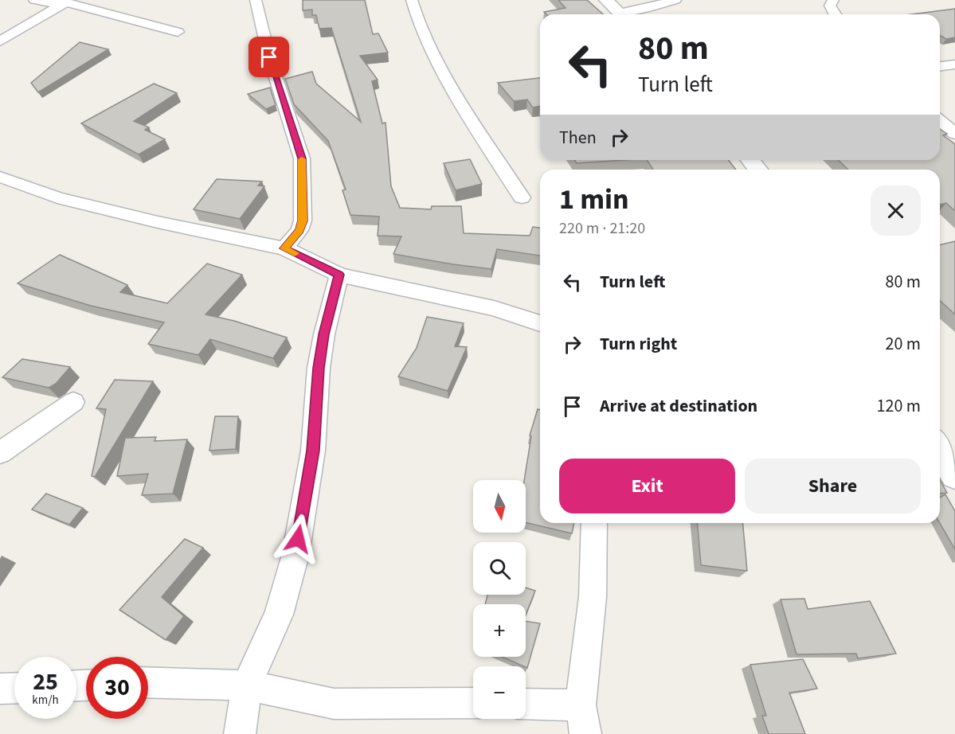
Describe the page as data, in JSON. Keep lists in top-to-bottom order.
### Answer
{
  "north": "bottom",
  "page": {
    "turn": ["80 m", "Turn left"],
    "then": "Then",
    "heading": ["1 min", "220 m · 21:20"],
    "list": [
      {
        "name": "Turn left",
        "value": "80 m"
      },
      {
        "name": "Turn right",
        "value": "20 m"
      },
      {
        "name": "Arrive at destination",
        "value": "120 m"
      }
    ],
    "buttons": ["Exit", "Share"],
    "map_buttons": ["+", "−"],
    "speed": "25 km/h",
    "limit": "30"
  }
}
